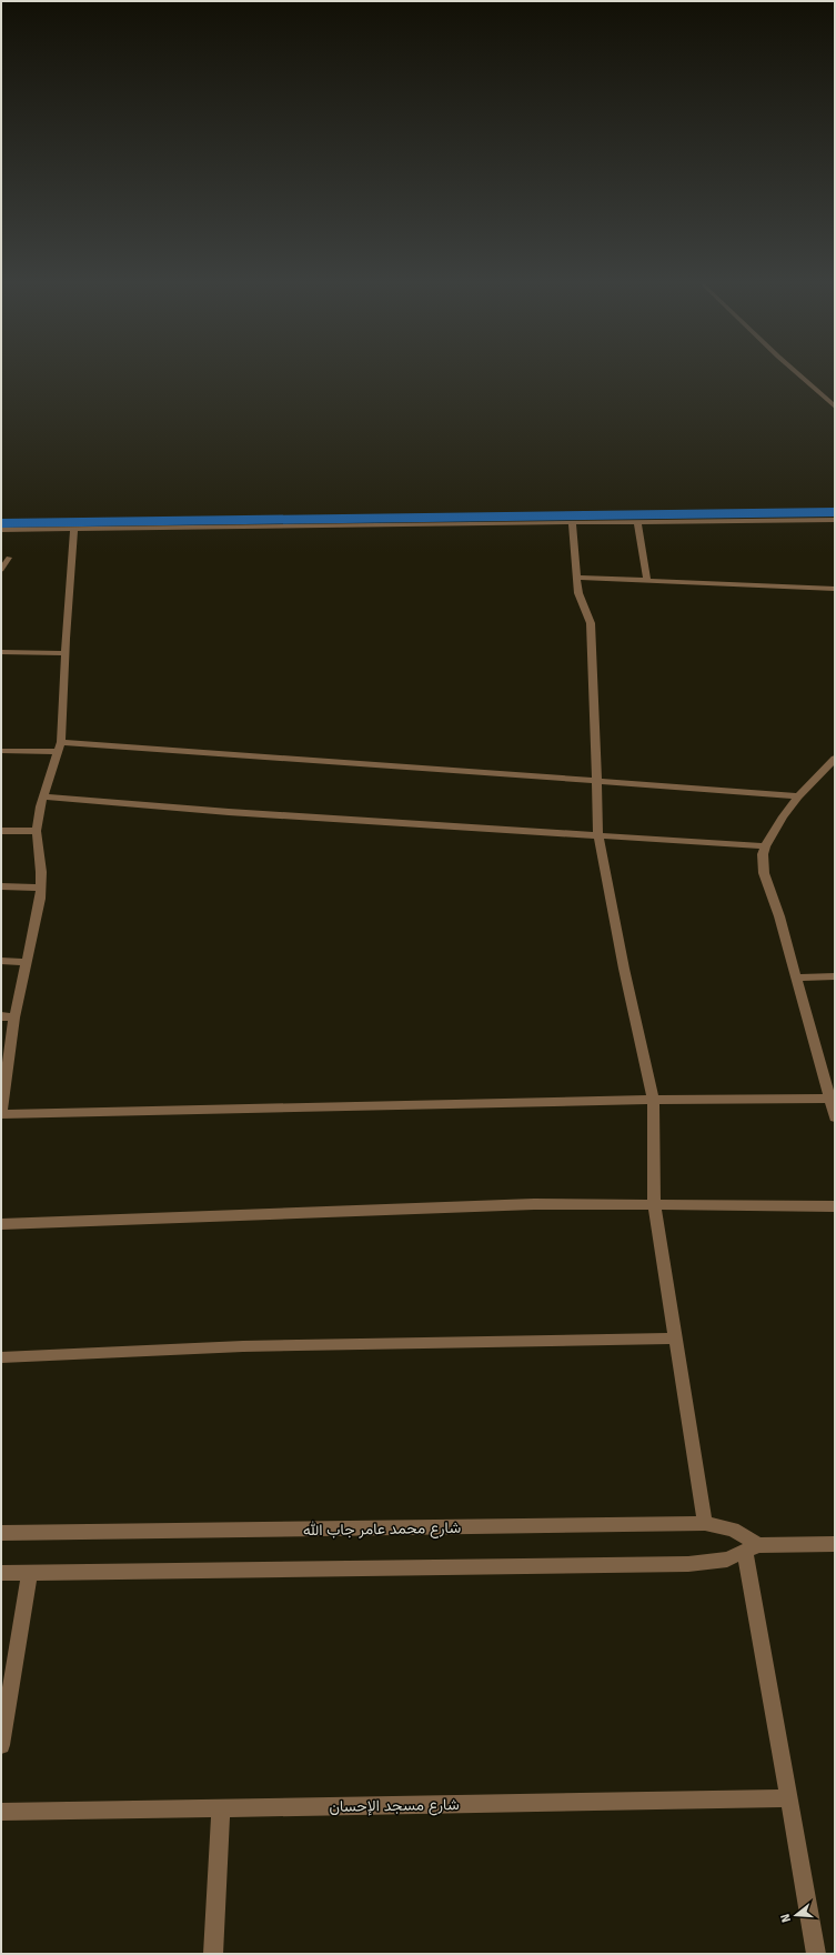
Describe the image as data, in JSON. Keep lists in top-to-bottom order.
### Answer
{
  "streets": {
    "street": ["شارع محمد عامر جاب الله", "شارع مسجد الإحسان"]
  },
  "north": "left"
}
